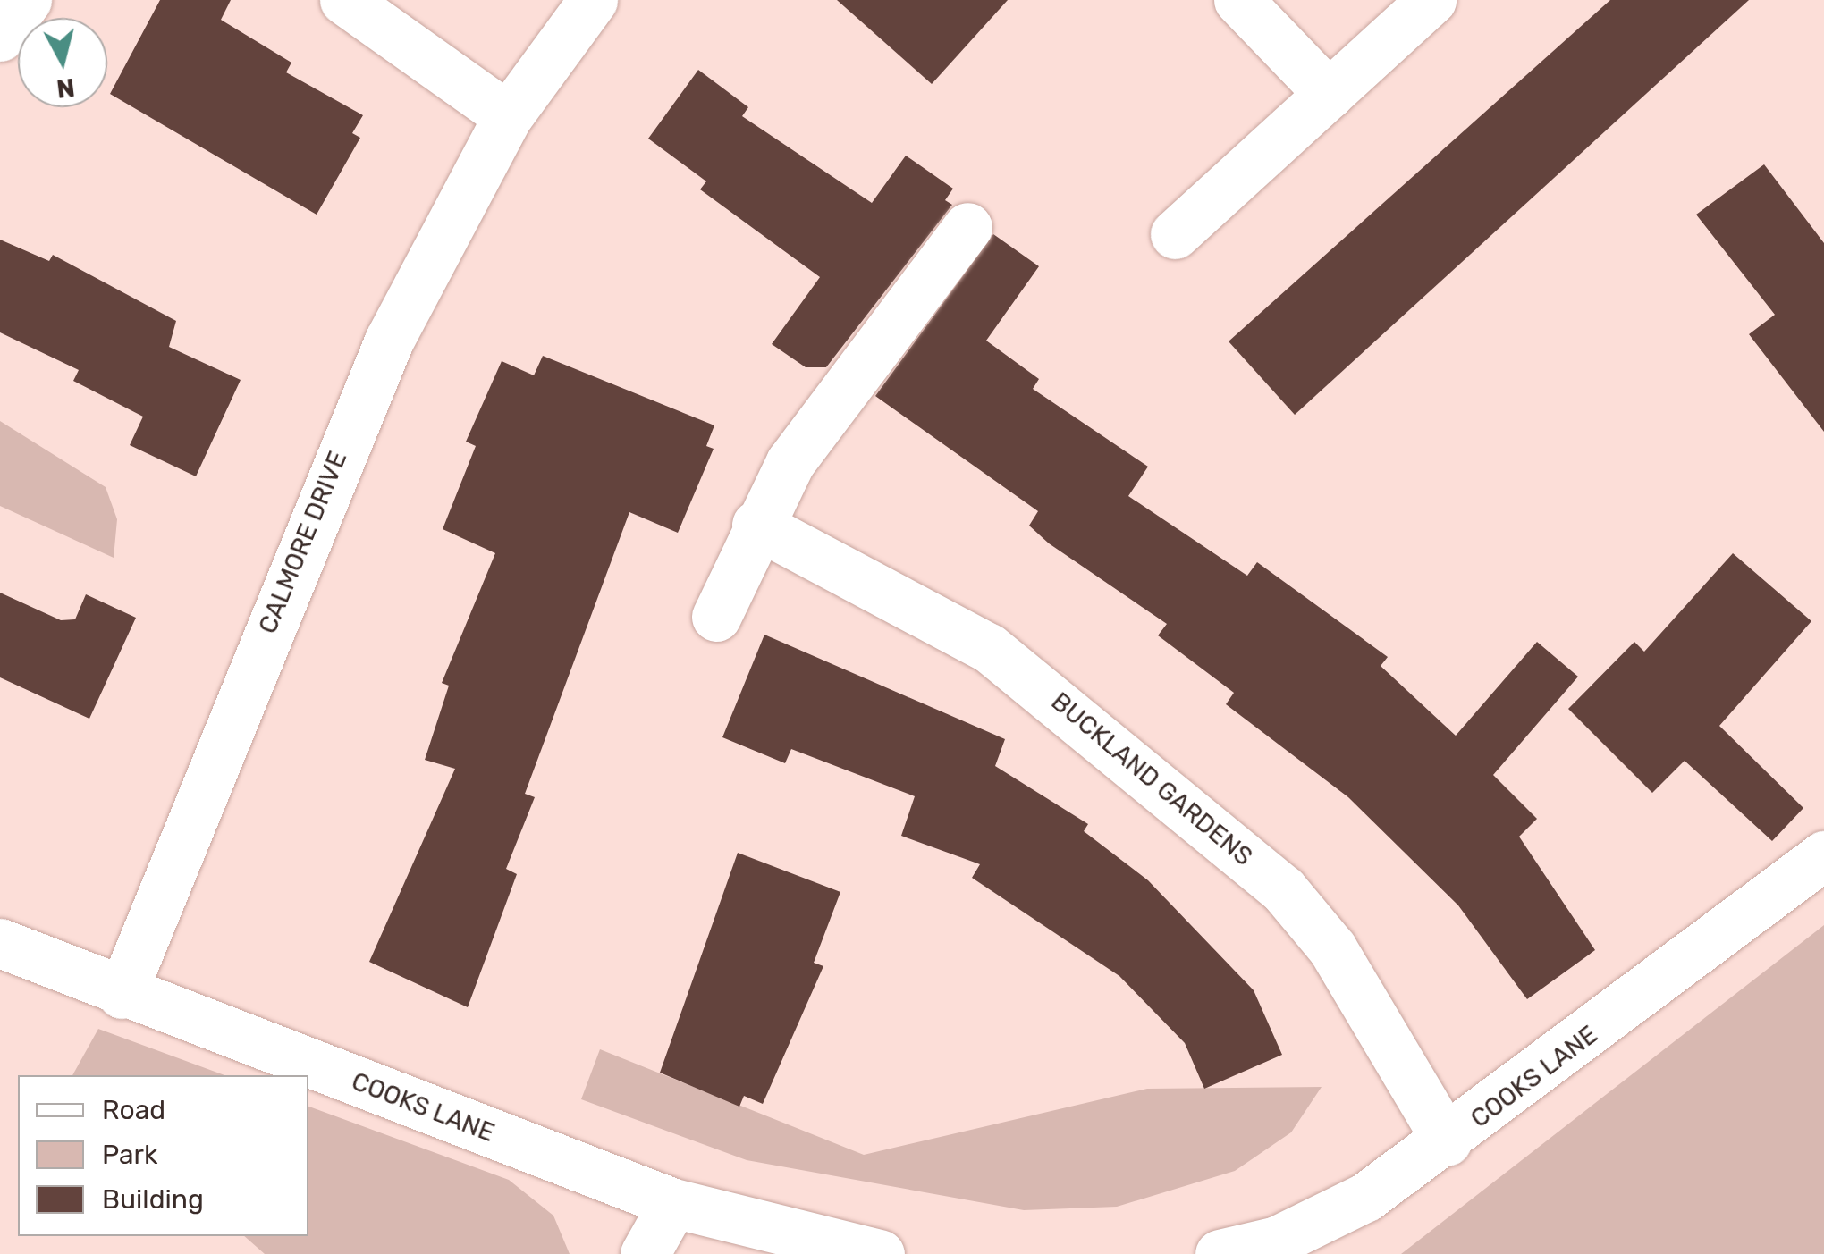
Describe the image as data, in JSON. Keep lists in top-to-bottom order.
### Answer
{
  "streets": {
    "street": ["CALMORE DRIVE", "BUCKLAND GARDENS", "COOKS LANE"]
  },
  "crossings": [
    ["CALMORE DRIVE", "COOKS LANE"],
    ["BUCKLAND GARDENS", "COOKS LANE"]
  ],
  "legend": ["Road", "Park", "Building"],
  "north": "bottom"
}
